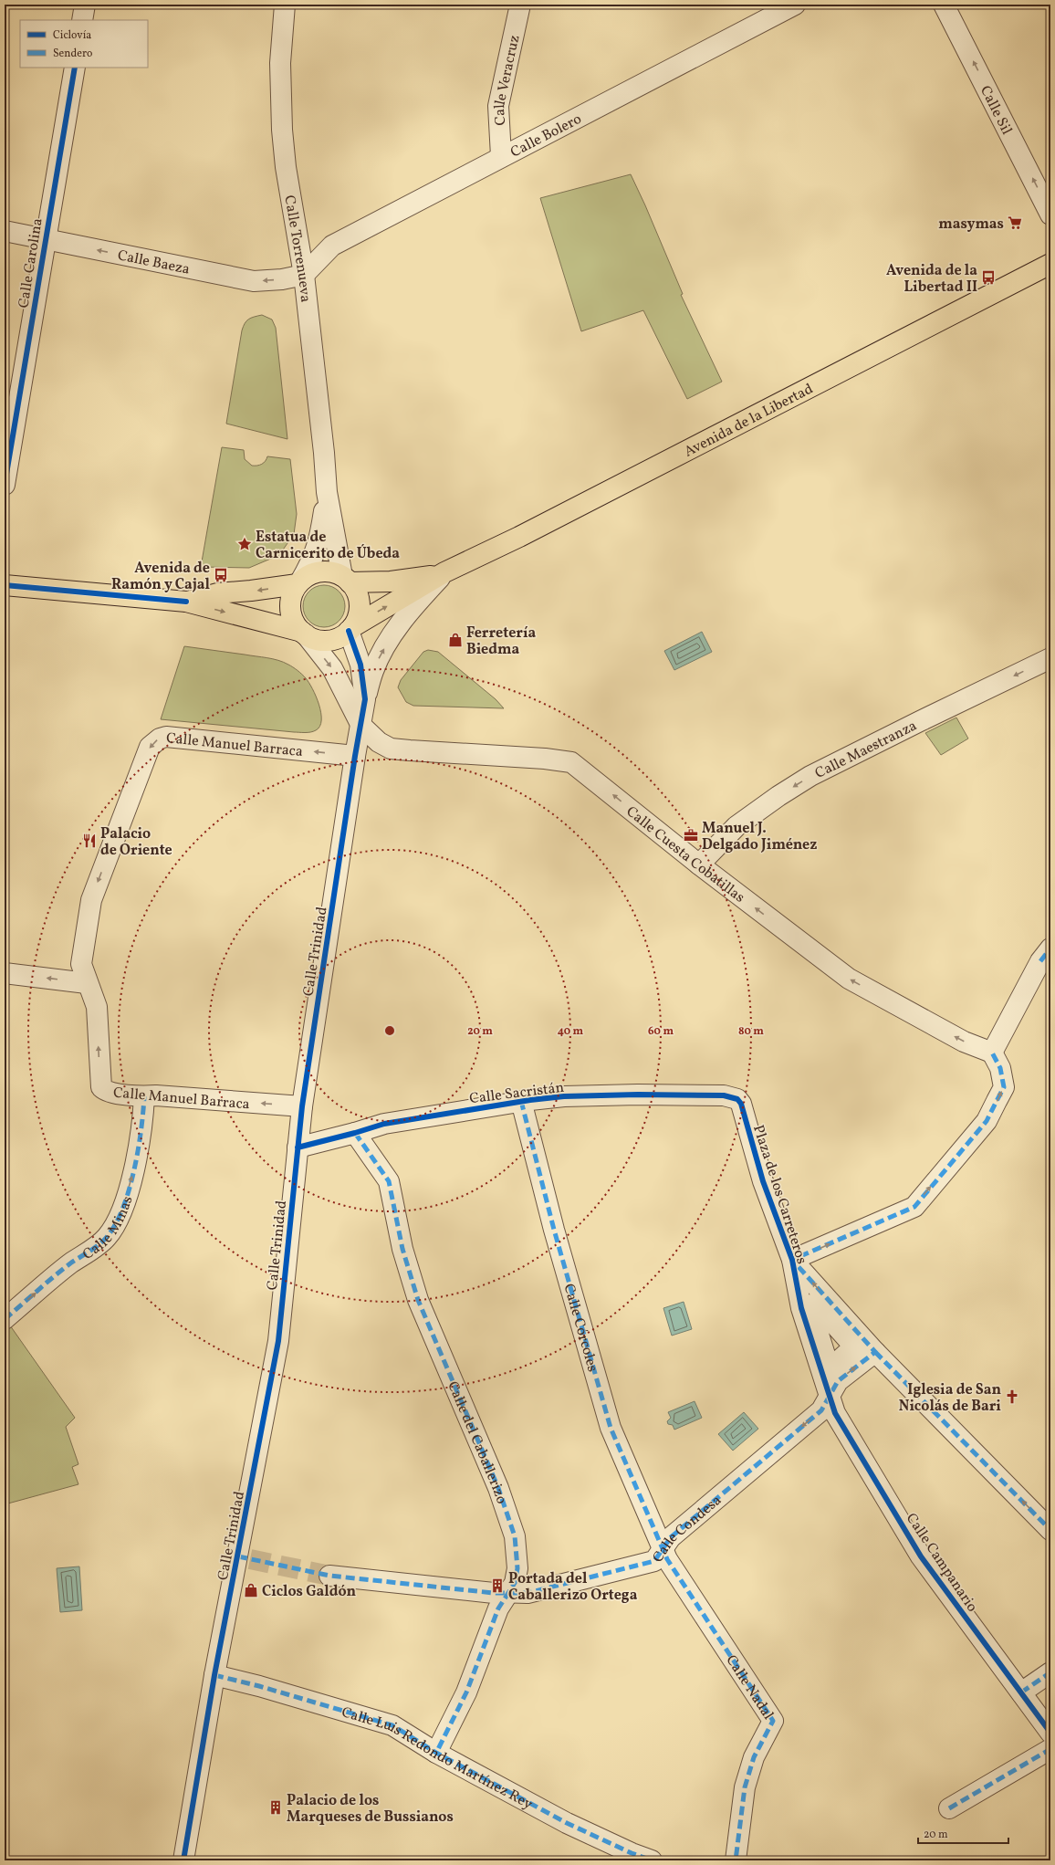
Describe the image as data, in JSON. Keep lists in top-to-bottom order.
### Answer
{
  "streets": {
    "main road": ["Avenida de la Libertad"],
    "street": [
      "Calle Veracruz",
      "Calle Sil",
      "Calle Bolero",
      "Calle Torrenueva",
      "Calle Baeza",
      "Calle Carolina",
      "Calle Manuel Barraca",
      "Calle Maestranza",
      "Calle Cuesta Cobatillas",
      "Calle Trinidad",
      "Calle Sacristán",
      "Plaza de los Carreteros",
      "Calle Minas",
      "Calle Córcoles",
      "Calle del Caballerizo",
      "Calle Condesa",
      "Calle Campanario",
      "Calle Nadal",
      "Calle Luis Redondo Martínez Rey"
    ]
  },
  "crossings": [
    ["Calle Veracruz", "Calle Bolero"],
    ["Calle Bolero", "Calle Torrenueva"],
    ["Calle Bolero", "Calle Baeza"],
    ["Calle Torrenueva", "Calle Baeza"],
    ["Calle Torrenueva", "Avenida de la Libertad"],
    ["Calle Torrenueva", "Calle Trinidad"],
    ["Calle Baeza", "Calle Carolina"],
    ["Avenida de la Libertad", "Calle Trinidad"],
    ["Calle Manuel Barraca", "Calle Trinidad"],
    ["Calle Manuel Barraca", "Calle Minas"],
    ["Calle Maestranza", "Calle Cuesta Cobatillas"],
    ["Calle Cuesta Cobatillas", "Calle Trinidad"],
    ["Calle Trinidad", "Calle Sacristán"],
    ["Calle Trinidad", "Calle Luis Redondo Martínez Rey"],
    ["Calle Sacristán", "Plaza de los Carreteros"],
    ["Calle Sacristán", "Calle Córcoles"],
    ["Calle Sacristán", "Calle del Caballerizo"],
    ["Plaza de los Carreteros", "Calle Condesa"],
    ["Plaza de los Carreteros", "Calle Campanario"],
    ["Calle Córcoles", "Calle Condesa"],
    ["Calle Córcoles", "Calle Nadal"],
    ["Calle del Caballerizo", "Calle Condesa"],
    ["Calle del Caballerizo", "Calle Luis Redondo Martínez Rey"],
    ["Calle Condesa", "Calle Campanario"],
    ["Calle Condesa", "Calle Nadal"]
  ],
  "one_way": [
    "Calle Sil",
    "Calle Baeza",
    "Calle Maestranza",
    "Calle Cuesta Cobatillas",
    "Plaza de los Carreteros",
    "Calle Minas",
    "Calle Condesa"
  ],
  "places": {
    "supermarket": ["masymas"],
    "bus stop": ["Avenida de la Libertad II", "Avenida de Ramón y Cajal"],
    "place": ["Estatua de Carnicerito de Úbeda"],
    "shop": ["Ferretería Biedma", "Ciclos Galdón"],
    "office": ["Manuel J. Delgado Jiménez"],
    "restaurant": ["Palacio de Oriente"],
    "church": ["Iglesia de San Nicolás de Bari"],
    "building": ["Portada del Caballerizo Ortega", "Palacio de los Marqueses de Bussianos"]
  },
  "legend": ["Ciclovía", "Sendero"],
  "scale_bar": "20 m",
  "rings": [
    "20 m",
    "40 m",
    "60 m",
    "80 m"
  ]
}
